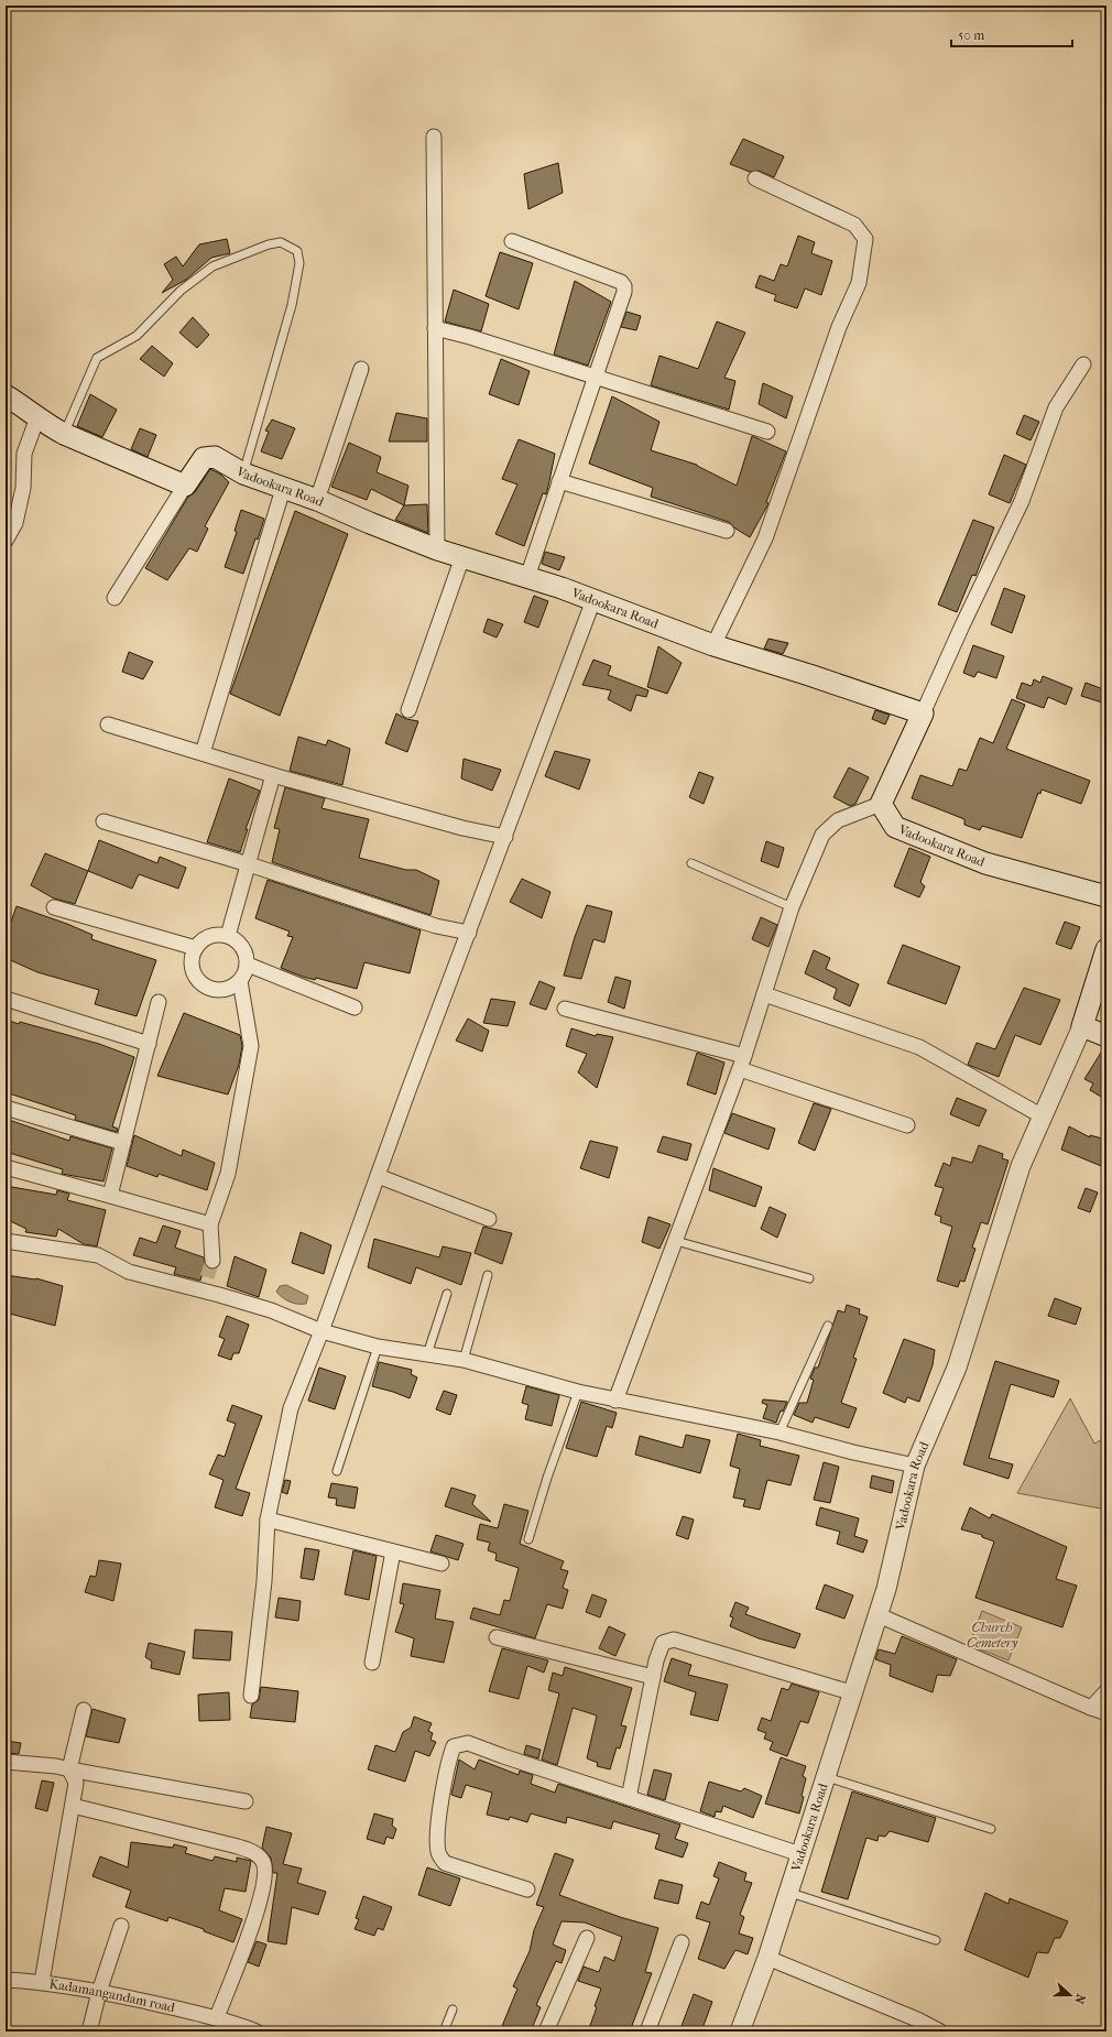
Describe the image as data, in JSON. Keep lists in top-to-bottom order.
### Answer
{
  "streets": {
    "main road": ["Vadookara Road"],
    "street": ["Kadamangandam road"]
  },
  "parks": ["Church Cemetery"],
  "scale_bar": "50 m",
  "north": "right"
}
